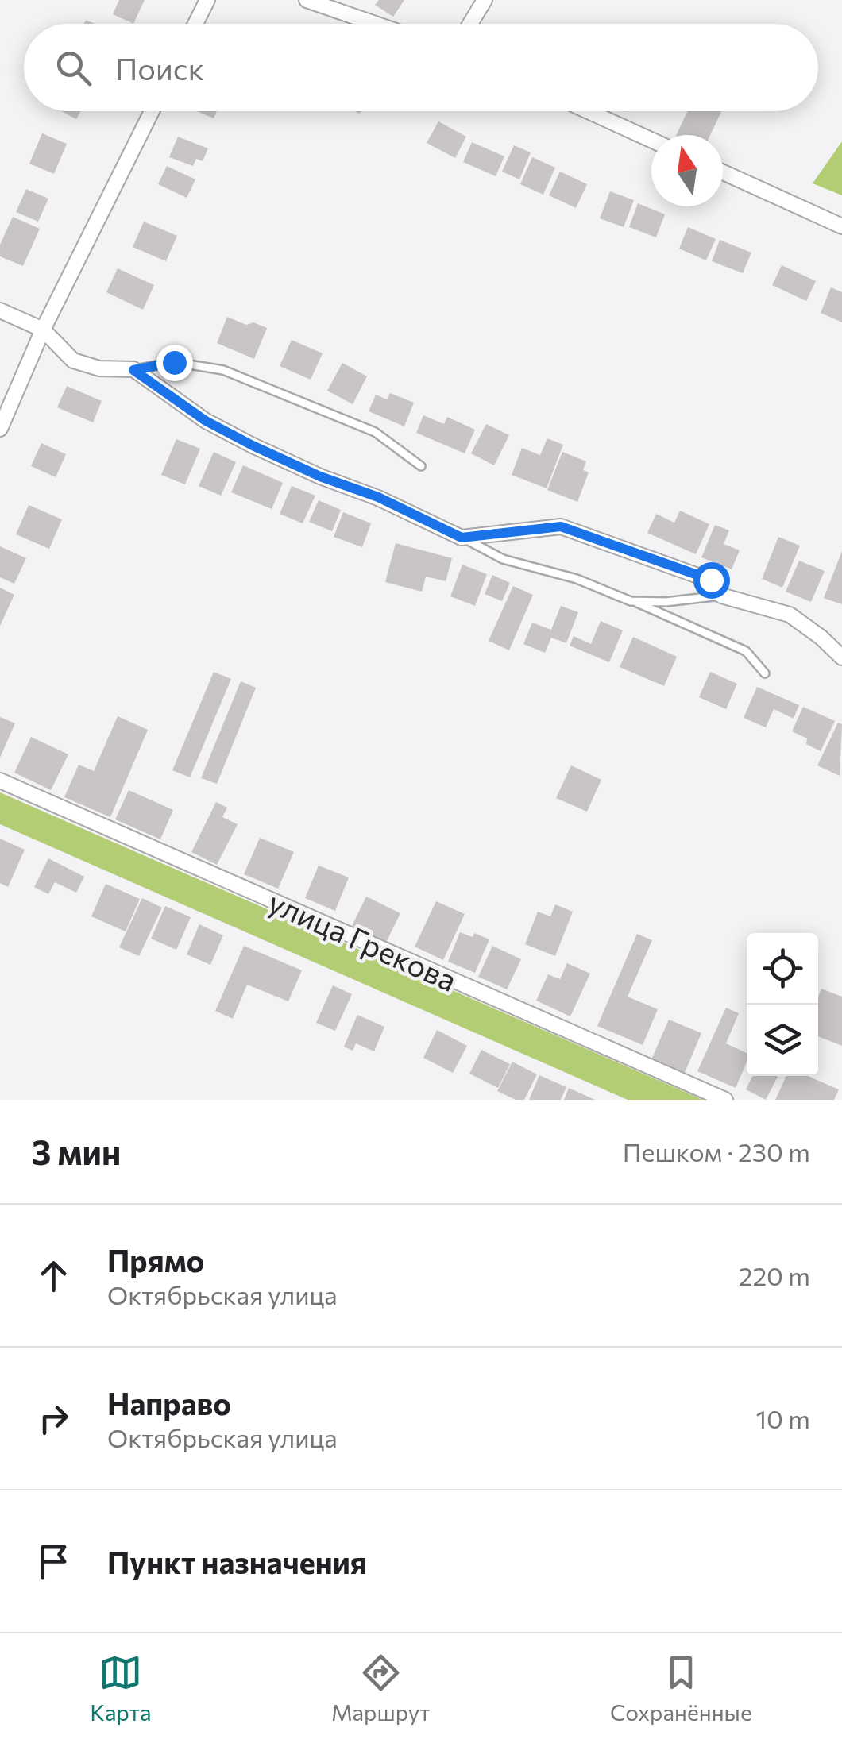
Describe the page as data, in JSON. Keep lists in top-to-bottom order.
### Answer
{
  "streets": {
    "street": ["улица Грекова"]
  },
  "north": "top",
  "page": {
    "search": "Поиск",
    "heading": ["3 мин", "Пешком · 230 m"],
    "list": [
      ["Прямо", "Октябрьская улица", "220 m"],
      ["Направо", "Октябрьская улица", "10 m"],
      "Пункт назначения"
    ],
    "nav": ["Карта", "Маршрут", "Сохранённые"]
  }
}
